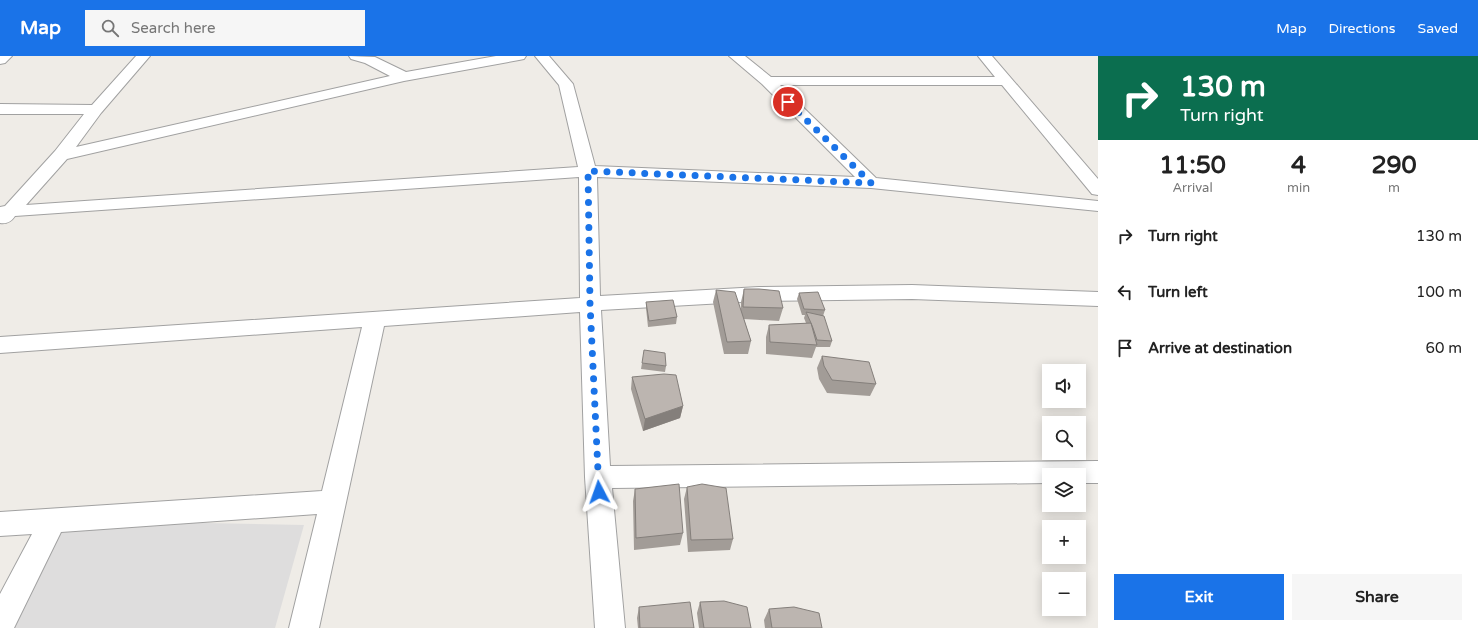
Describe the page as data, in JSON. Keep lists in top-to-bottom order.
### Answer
{
  "page": {
    "header": "Map",
    "search": "Search here",
    "nav": ["Map", "Directions", "Saved"],
    "turn": ["130 m", "Turn right"],
    "eta": [
      "11:50",
      "Arrival",
      "4",
      "min",
      "290",
      "m"
    ],
    "list": [
      {
        "name": "Turn right",
        "value": "130 m"
      },
      {
        "name": "Turn left",
        "value": "100 m"
      },
      {
        "name": "Arrive at destination",
        "value": "60 m"
      }
    ],
    "map_buttons": ["+", "−"],
    "buttons": ["Exit", "Share"]
  }
}
